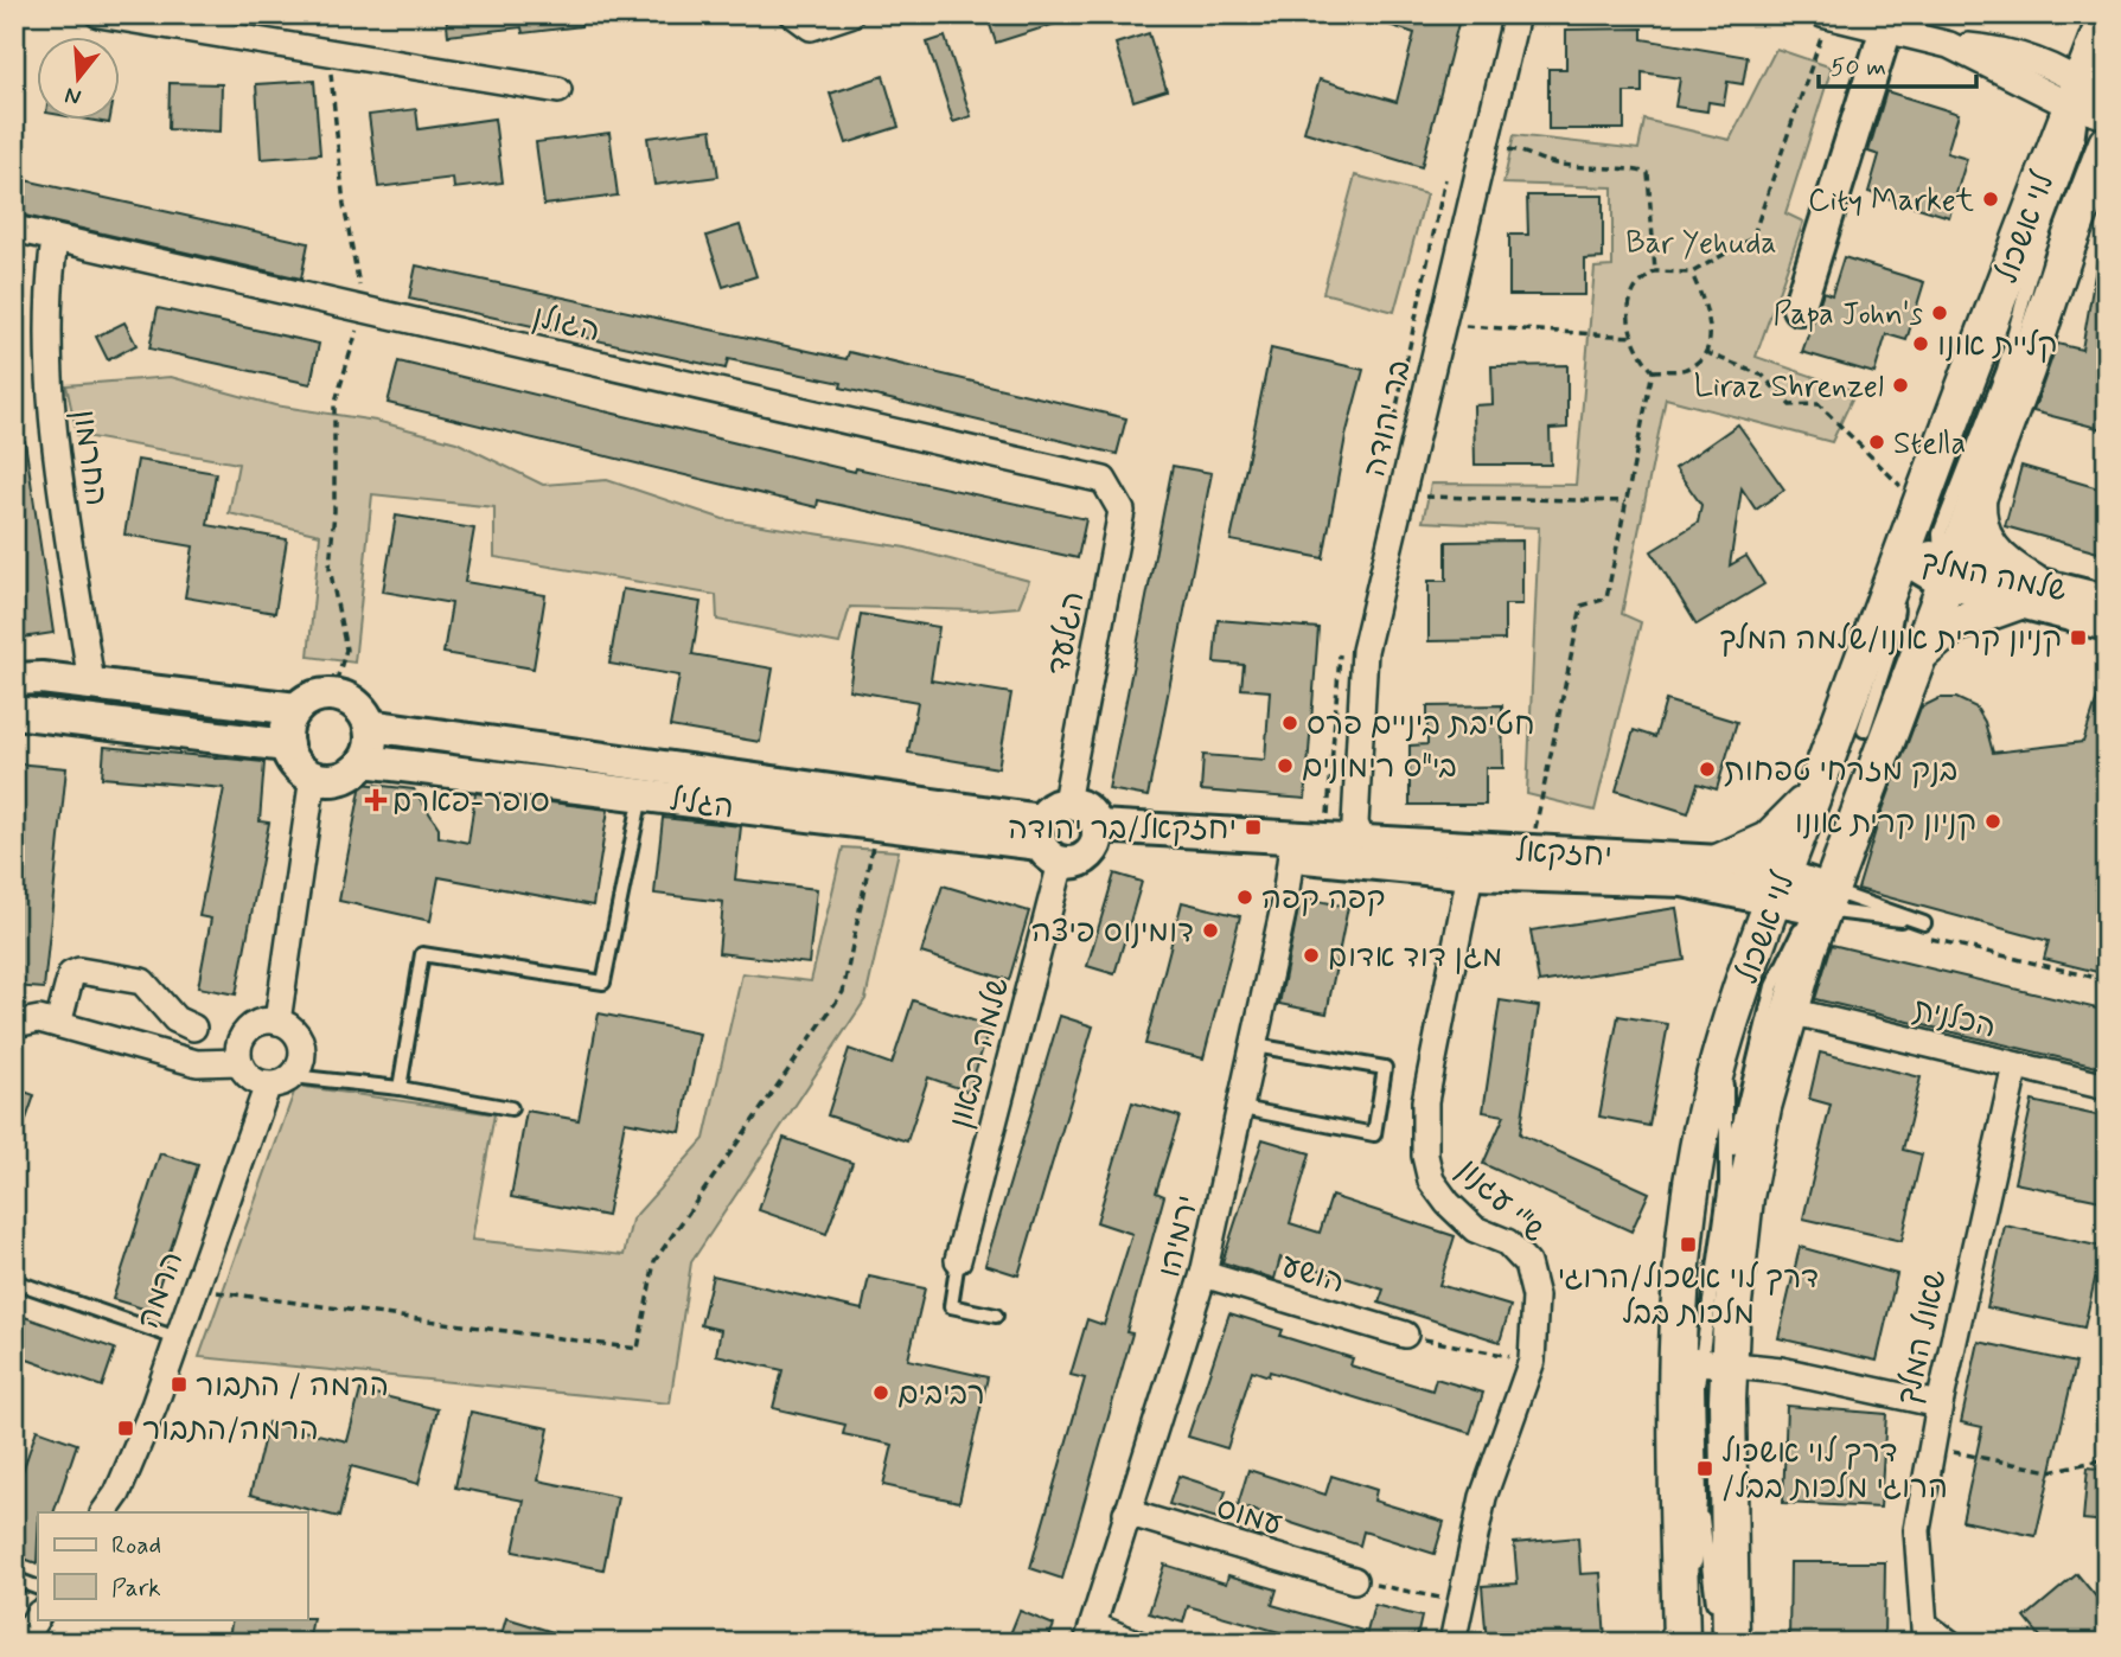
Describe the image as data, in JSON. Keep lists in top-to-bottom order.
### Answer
{
  "streets": {
    "main road": ["לוי אשכול"],
    "street": [
      "הגולן",
      "בר יהודה",
      "החרמון",
      "שלמה המלך",
      "הגלעד",
      "הגליל",
      "יחזקאל",
      "הכלנית",
      "שלמה רבאון",
      "ש\"י עגנון",
      "ירמיהו",
      "הושע",
      "הרמה",
      "שאול המלך",
      "עמוס"
    ]
  },
  "crossings": [
    ["לוי אשכול", "שלמה המלך"],
    ["לוי אשכול", "יחזקאל"],
    ["לוי אשכול", "הכלנית"],
    ["הגולן", "החרמון"],
    ["הגולן", "הגלעד"],
    ["בר יהודה", "יחזקאל"],
    ["הגלעד", "הגליל"],
    ["הגלעד", "שלמה רבאון"],
    ["הגליל", "שלמה רבאון"],
    ["יחזקאל", "ש\"י עגנון"],
    ["יחזקאל", "ירמיהו"],
    ["הכלנית", "שאול המלך"],
    ["ירמיהו", "הושע"],
    ["ירמיהו", "עמוס"]
  ],
  "parks": ["Bar Yehuda"],
  "places": {
    "other": [
      "City Market",
      "Papa John's",
      "קליית אונו",
      "Liraz Shrenzel",
      "Stella",
      "חטיבת ביניים פרס",
      "בי\"ס רימונים",
      "בנק מזרחי טפחות",
      "קניון קרית אונו",
      "קפה קפה",
      "דומינוס פיצה",
      "מגן דוד אדום",
      "רביבים"
    ],
    "transit": [
      "קניון קרית אונו/שלמה המלך",
      "יחזקאל/בר יהודה",
      "דרך לוי אשכול/הרוגי מלכות בבל",
      "הרמה / התבור",
      "הרמה/התבור",
      "דרך לוי אשכול /הרוגי מלכות בבל"
    ],
    "health": ["סופר-פארם"]
  },
  "legend": ["Road", "Park"],
  "scale_bar": "50 m",
  "north": "bottom"
}
